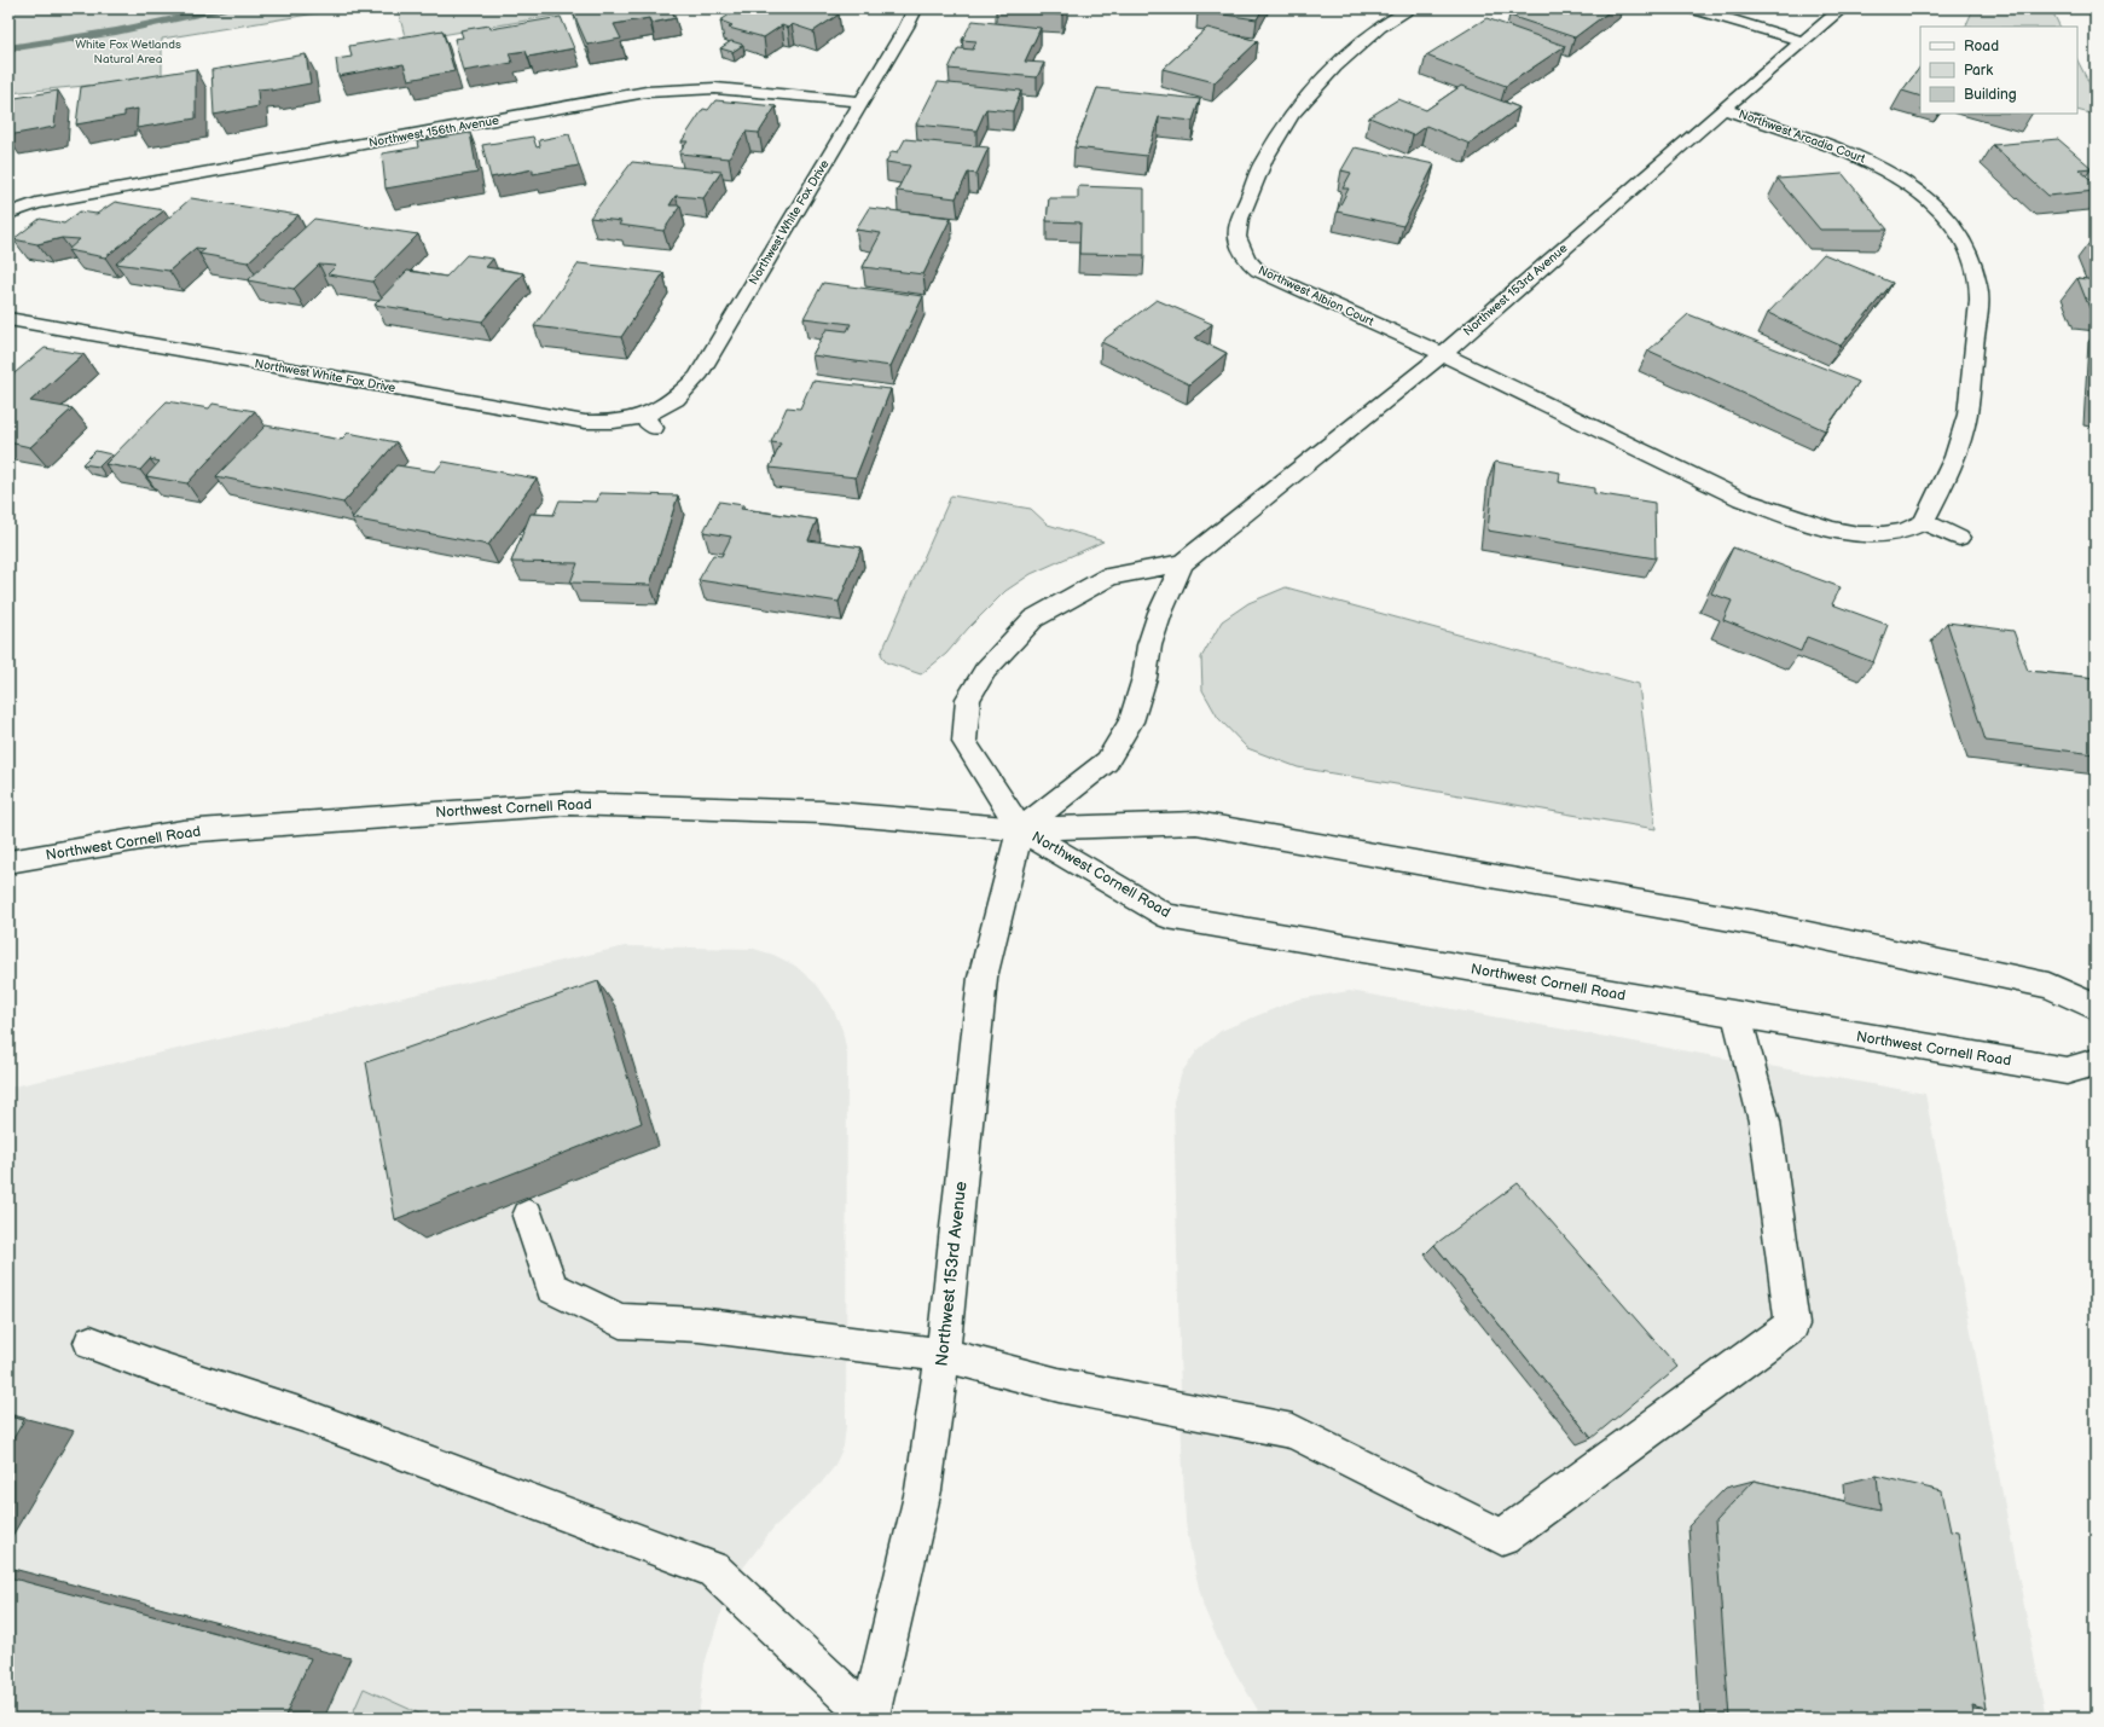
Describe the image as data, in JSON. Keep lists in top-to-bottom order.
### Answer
{
  "streets": {
    "street": [
      "Northwest 156th Avenue",
      "Northwest Arcadia Court",
      "Northwest White Fox Drive",
      "Northwest 153rd Avenue",
      "Northwest Albion Court",
      "Northwest Cornell Road"
    ]
  },
  "crossings": [
    ["Northwest 156th Avenue", "Northwest White Fox Drive"],
    ["Northwest Arcadia Court", "Northwest 153rd Avenue"],
    ["Northwest 153rd Avenue", "Northwest Albion Court"],
    ["Northwest 153rd Avenue", "Northwest Cornell Road"]
  ],
  "parks": ["White Fox Wetlands Natural Area"],
  "legend": ["Road", "Park", "Building"]
}
